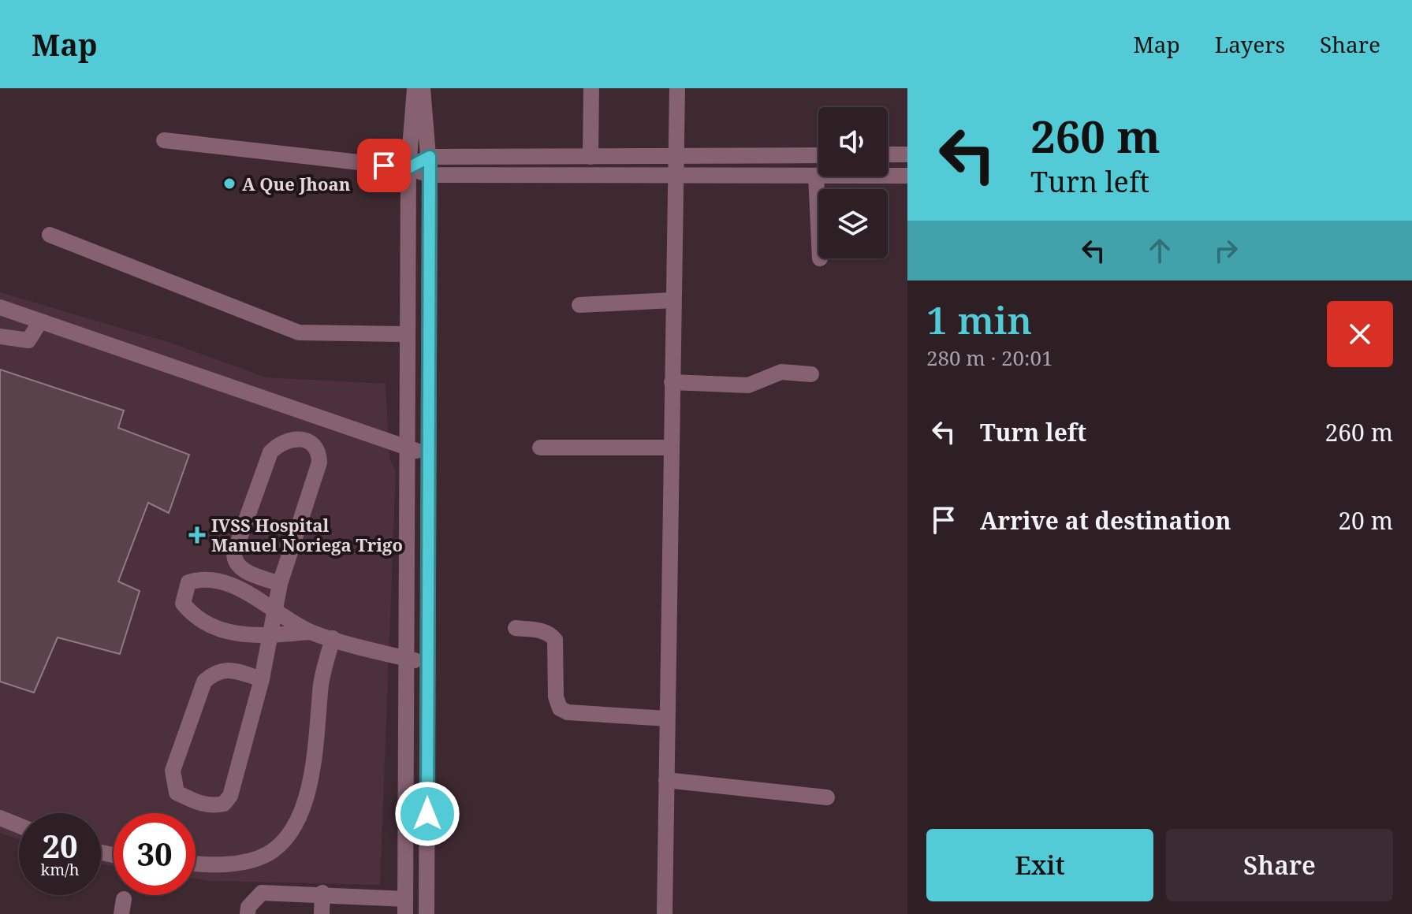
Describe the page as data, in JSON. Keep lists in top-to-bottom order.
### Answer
{
  "places": {
    "other": ["A Que Jhoan"],
    "health": ["IVSS Hospital Manuel Noriega Trigo"]
  },
  "page": {
    "header": "Map",
    "nav": ["Map", "Layers", "Share"],
    "turn": ["260 m", "Turn left"],
    "heading": ["1 min", "280 m · 20:01"],
    "list": [
      {
        "name": "Turn left",
        "value": "260 m"
      },
      {
        "name": "Arrive at destination",
        "value": "20 m"
      }
    ],
    "speed": "20 km/h",
    "limit": "30",
    "buttons": ["Exit", "Share"]
  }
}
